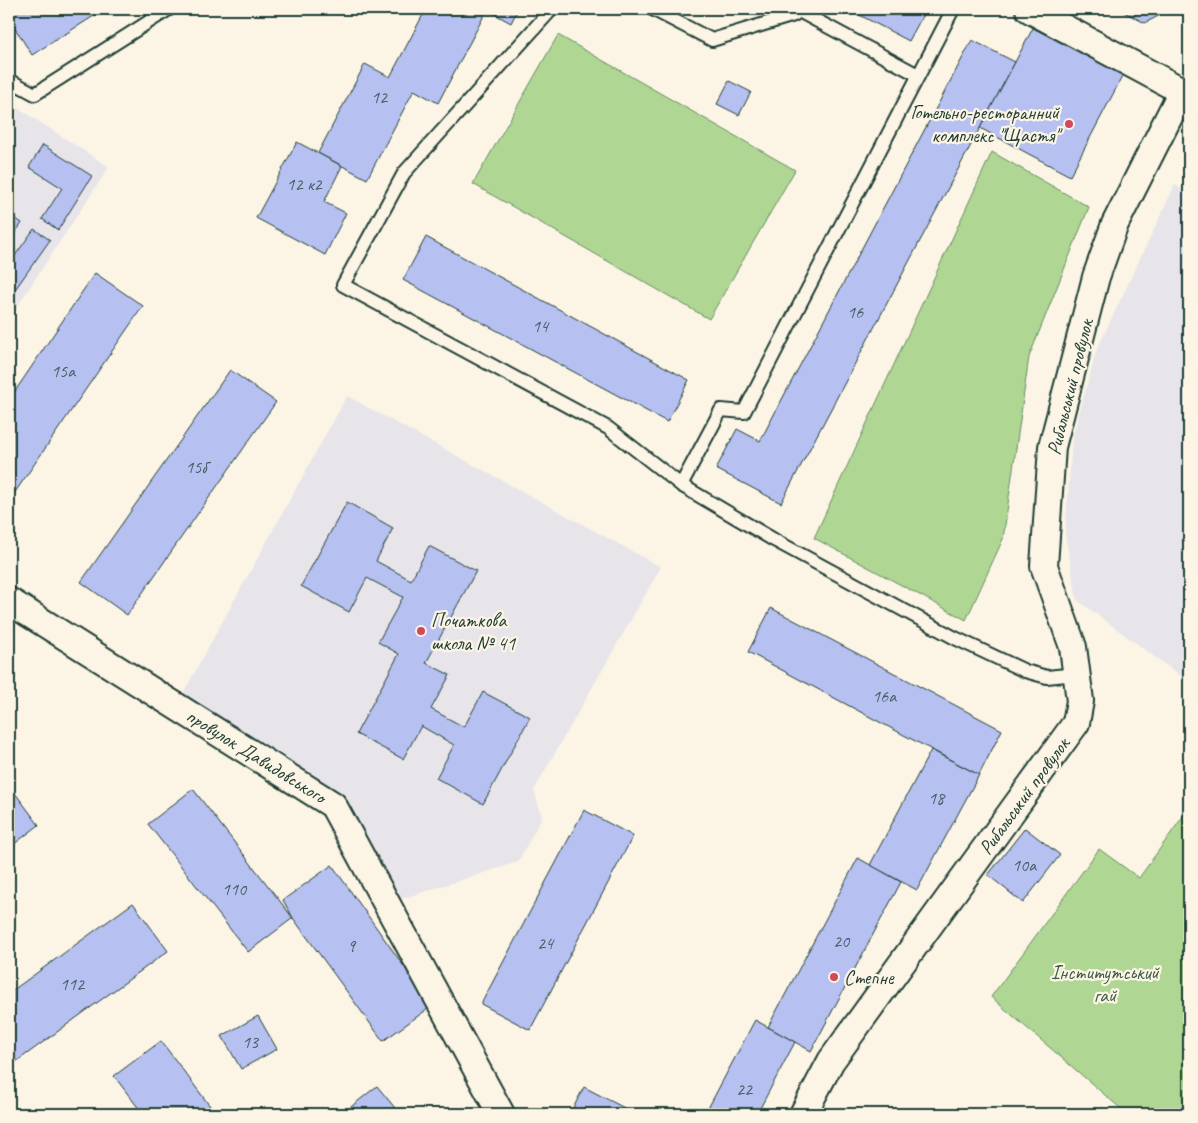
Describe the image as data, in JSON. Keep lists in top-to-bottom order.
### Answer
{
  "streets": {
    "street": ["Рибальський провулок", "провулок Давидовського"]
  },
  "parks": ["Інститутський гай"],
  "places": ["Готельно-ресторанний комплекс \"Щастя\"", "Початкова школа № 41", "Степне"],
  "house_numbers": [
    "12",
    "12 к2",
    "16",
    "14",
    "15а",
    "15б",
    "16а",
    "18",
    "10а",
    "110",
    "20",
    "24",
    "9",
    "112",
    "13",
    "22"
  ]
}
